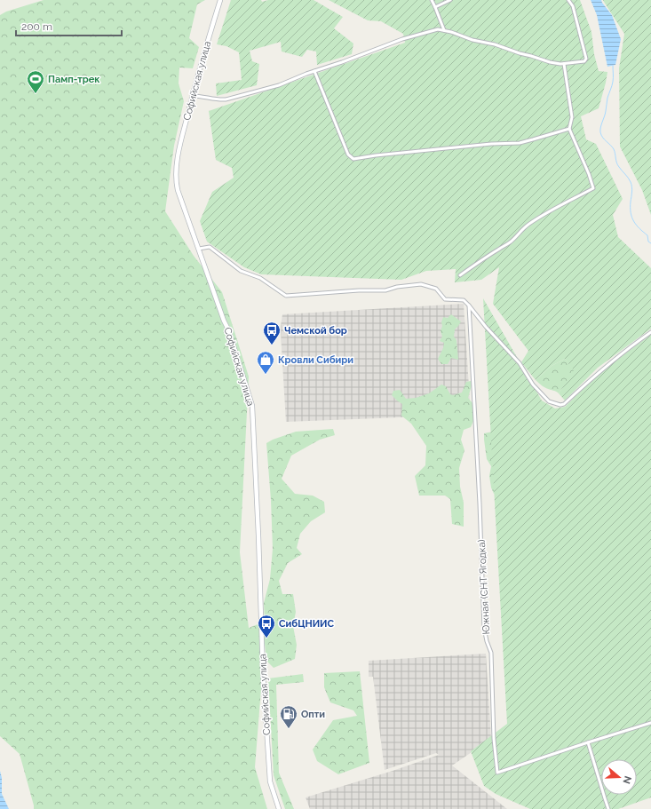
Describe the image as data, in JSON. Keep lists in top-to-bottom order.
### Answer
{
  "streets": {
    "main road": ["Софийская улица"],
    "street": ["Южная (СНТ Ягодка)"]
  },
  "places": {
    "sports": ["Памп-трек"],
    "bus stop": ["Чемской бор", "СибЦНИИС"],
    "shop": ["Кровли Сибири"],
    "fuel station": ["Опти"]
  },
  "scale_bar": "200 m",
  "north": "right"
}
